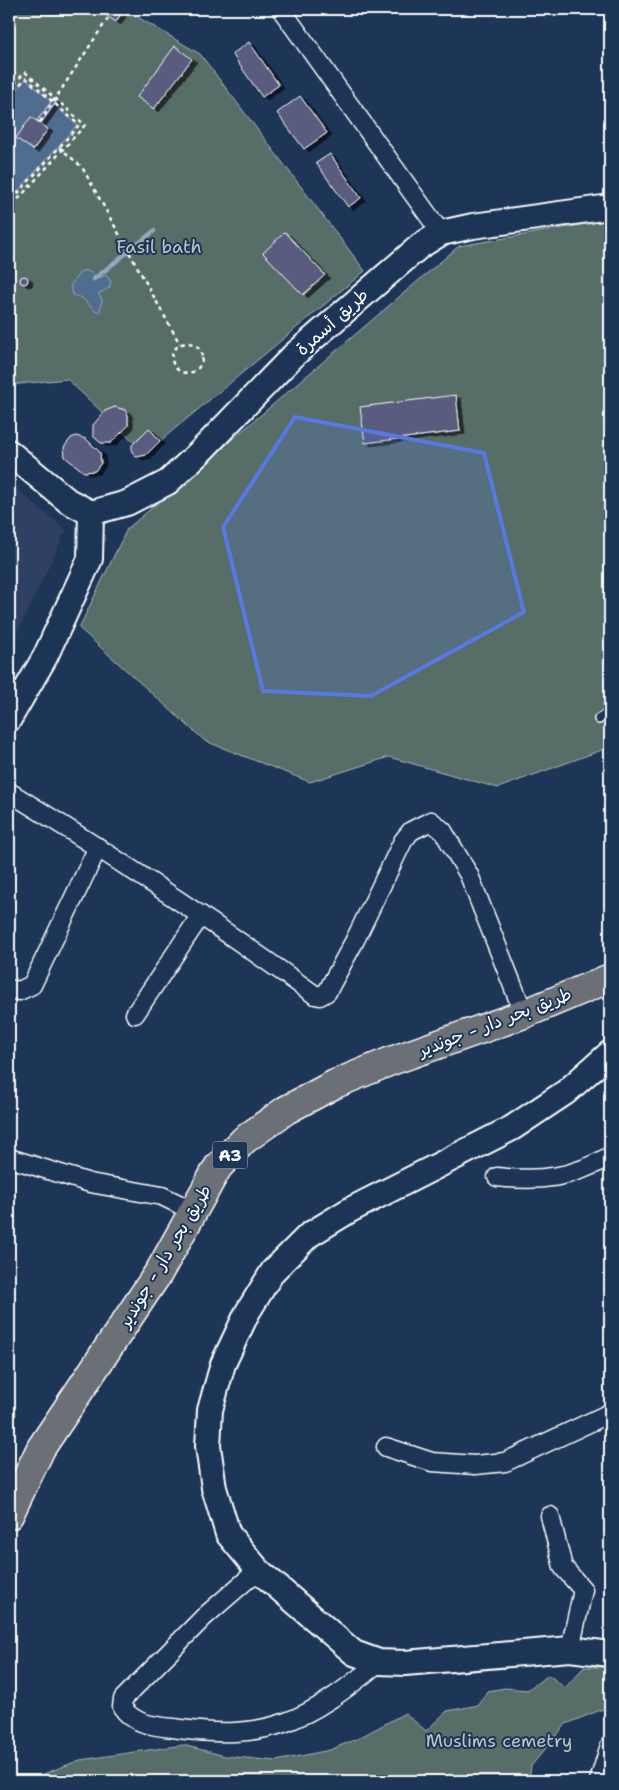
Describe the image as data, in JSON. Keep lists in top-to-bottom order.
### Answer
{
  "streets": {
    "highway": ["طريق بحر دار - جوندير", "A3"],
    "street": ["طريق أسمرة"]
  },
  "parks": ["Fasil bath", "Muslims cemetry"]
}
